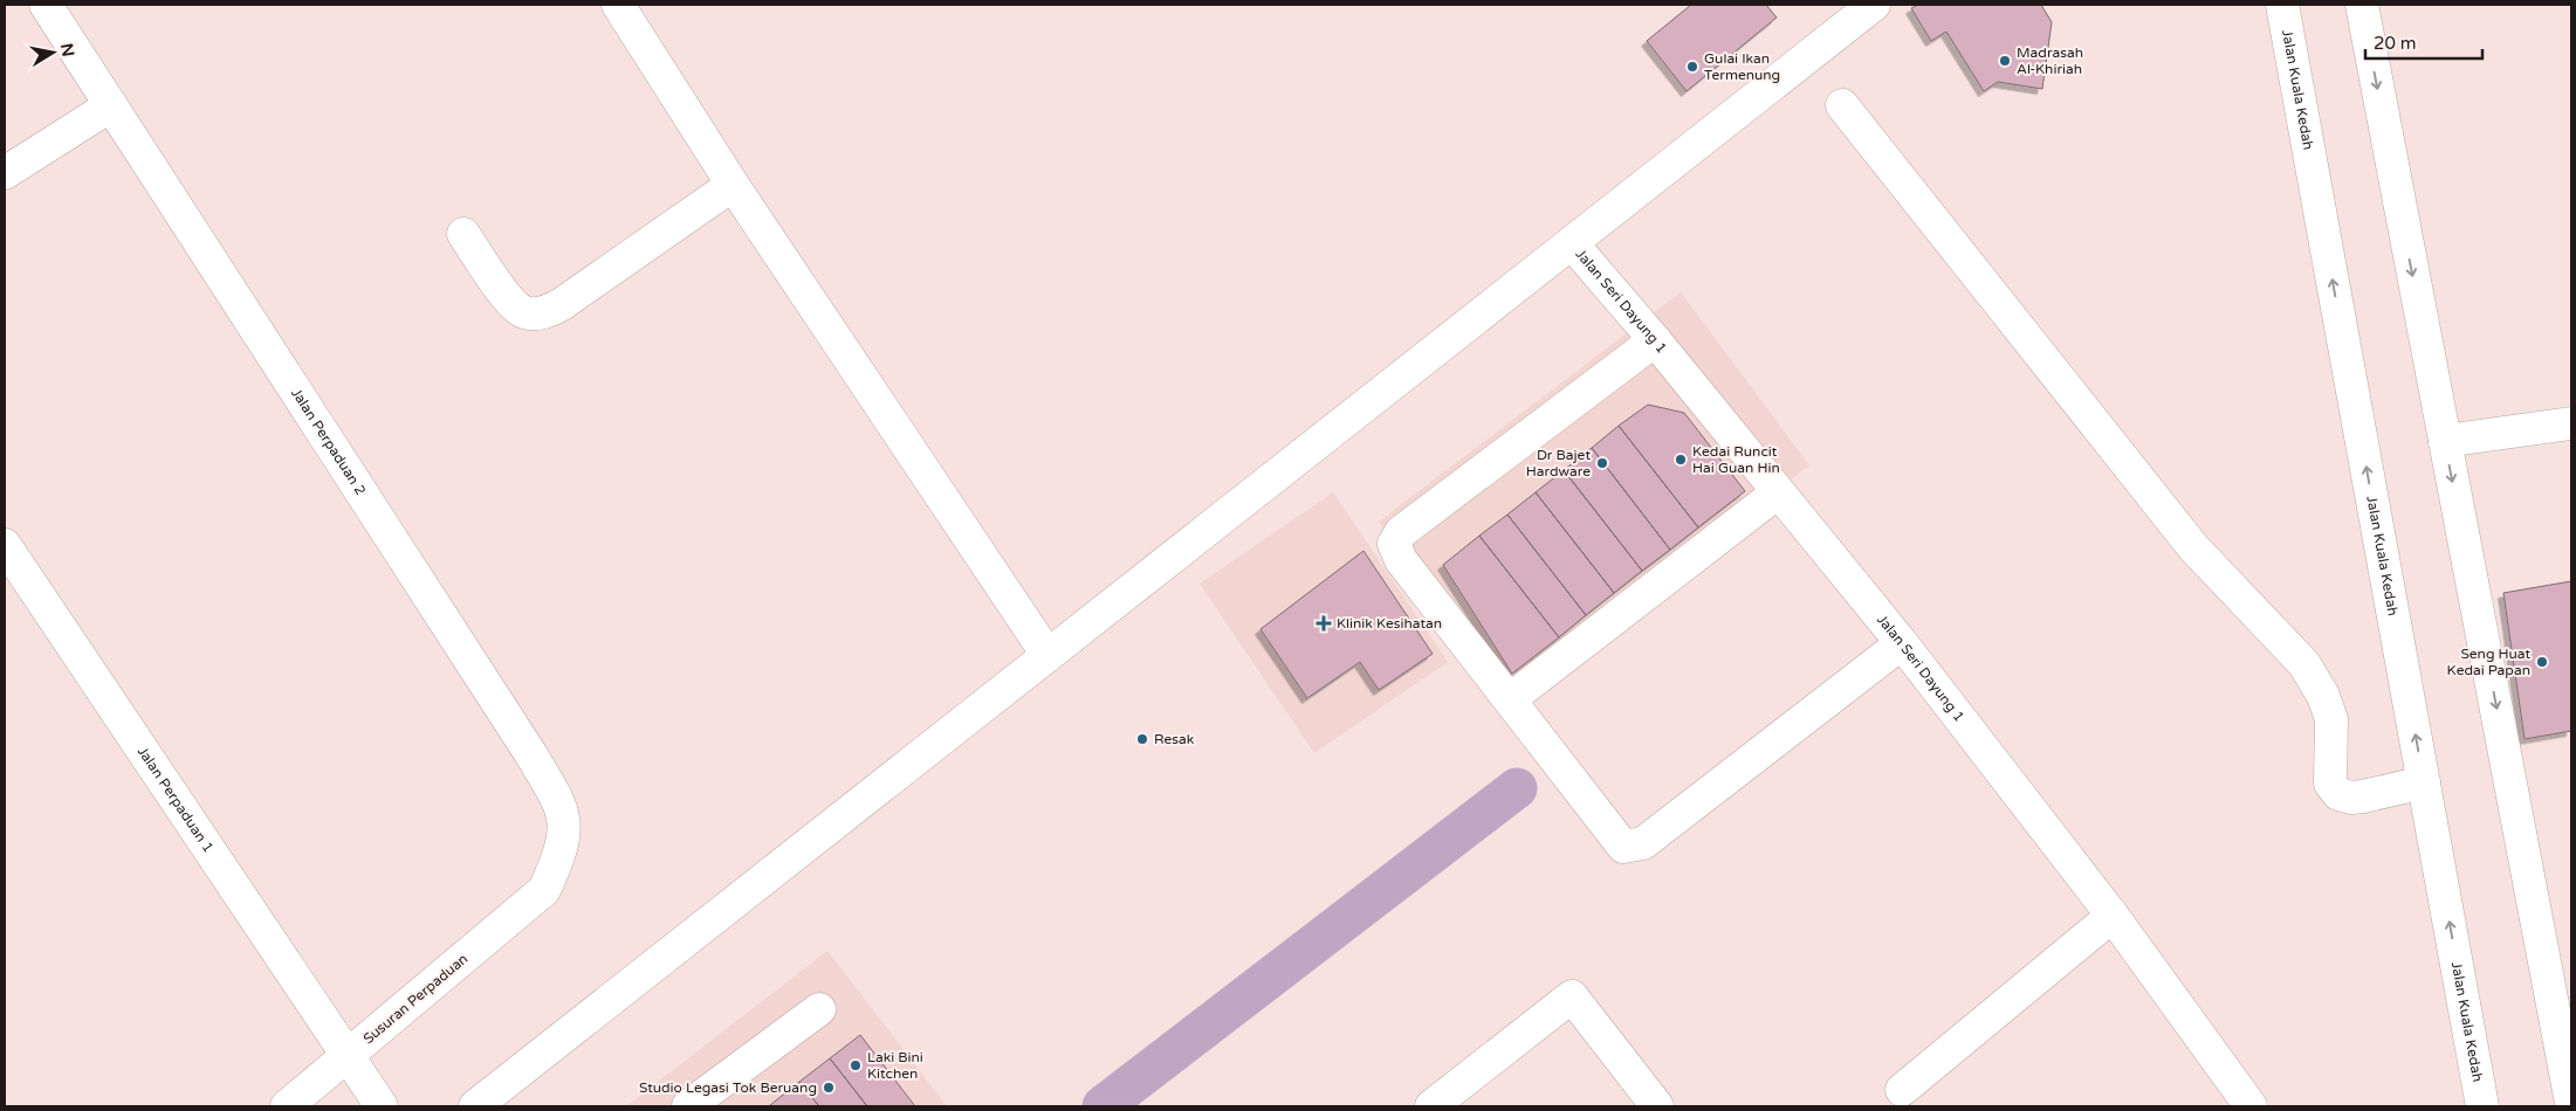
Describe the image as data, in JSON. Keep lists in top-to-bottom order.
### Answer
{
  "streets": {
    "street": [
      "Jalan Kuala Kedah",
      "Jalan Seri Dayung 1",
      "Jalan Perpaduan 2",
      "Jalan Perpaduan 1",
      "Susuran Perpaduan"
    ]
  },
  "crossings": [
    ["Jalan Perpaduan 2", "Susuran Perpaduan"],
    ["Jalan Perpaduan 1", "Susuran Perpaduan"]
  ],
  "places": {
    "other": [
      "Madrasah Al-Khiriah",
      "Gulai Ikan Termenung",
      "Kedai Runcit Hai Guan Hin",
      "Dr Bajet Hardware",
      "Seng Huat Kedai Papan",
      "Resak",
      "Laki Bini Kitchen",
      "Studio Legasi Tok Beruang"
    ],
    "health": ["Klinik Kesihatan"]
  },
  "scale_bar": "20 m",
  "north": "right"
}
